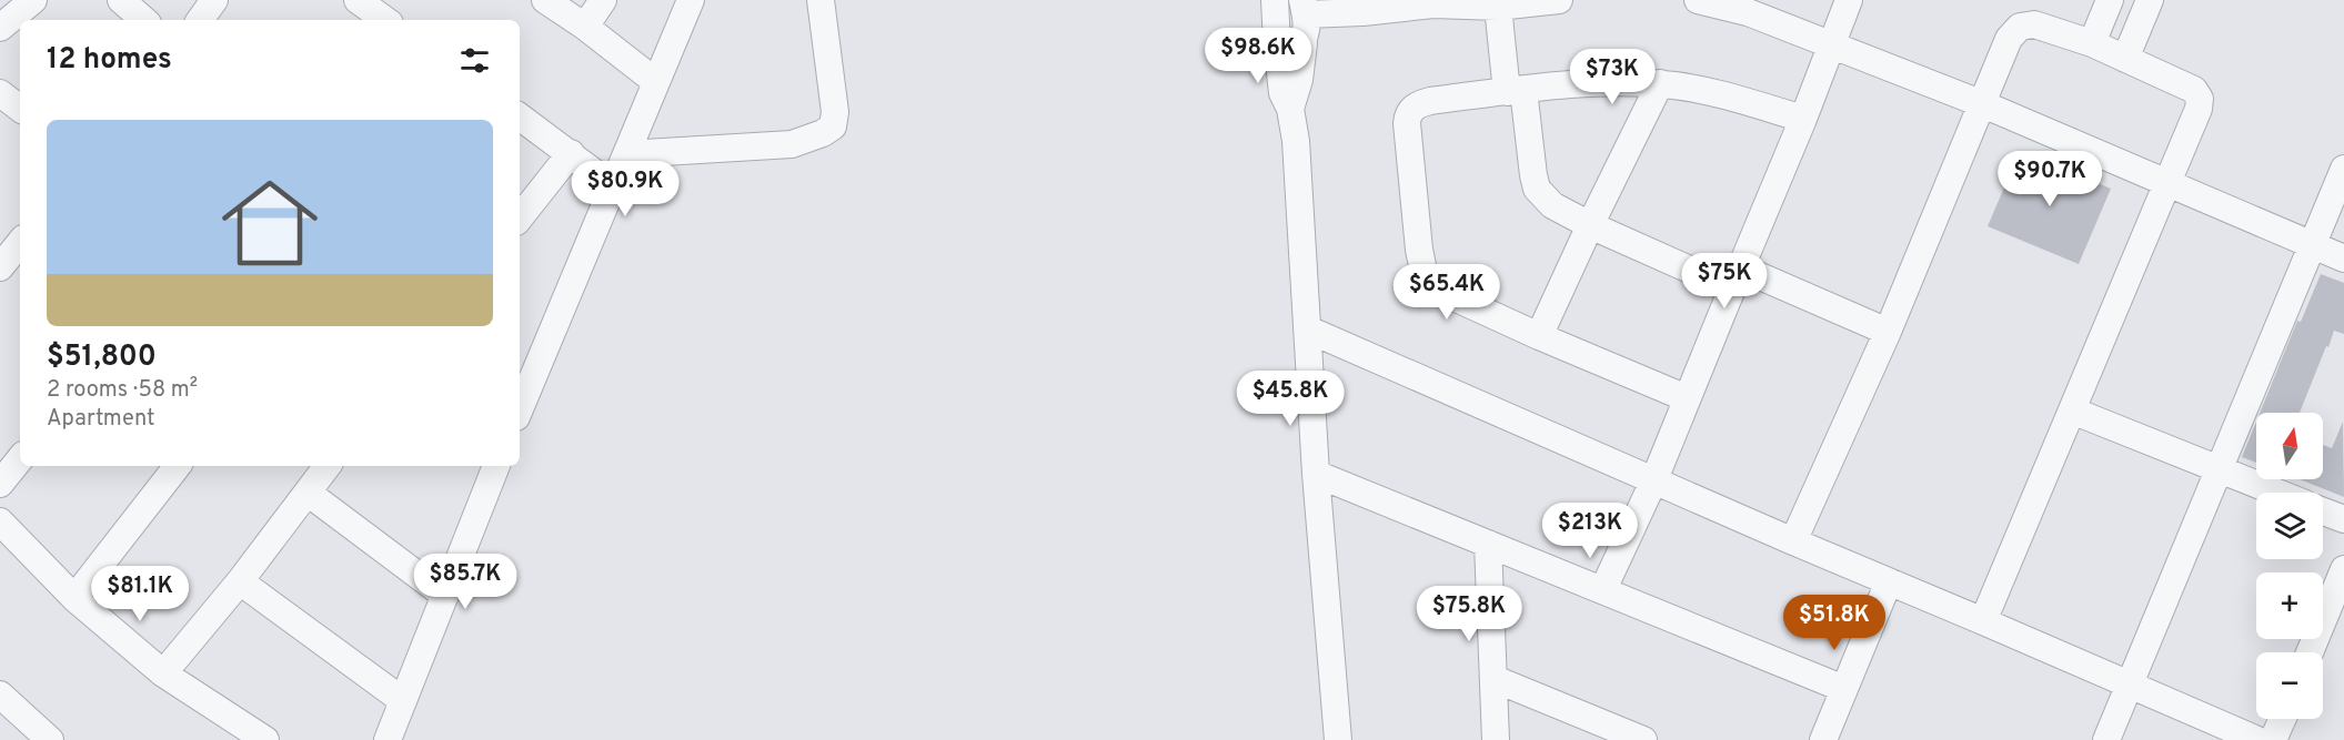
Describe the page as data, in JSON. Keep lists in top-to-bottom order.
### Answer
{
  "north": "top",
  "page": {
    "heading": "12 homes",
    "price": [
      "$98.6K",
      "$73K",
      "$90.7K",
      "$80.9K",
      "$75K",
      "$65.4K",
      "$45.8K",
      "$213K",
      "$85.7K",
      "$81.1K",
      "$75.8K",
      "$51.8K"
    ],
    "list": [
      {
        "name": "$51,800",
        "note": "2 rooms · 58 m² · Apartment"
      }
    ],
    "map_buttons": ["+", "−"]
  }
}
